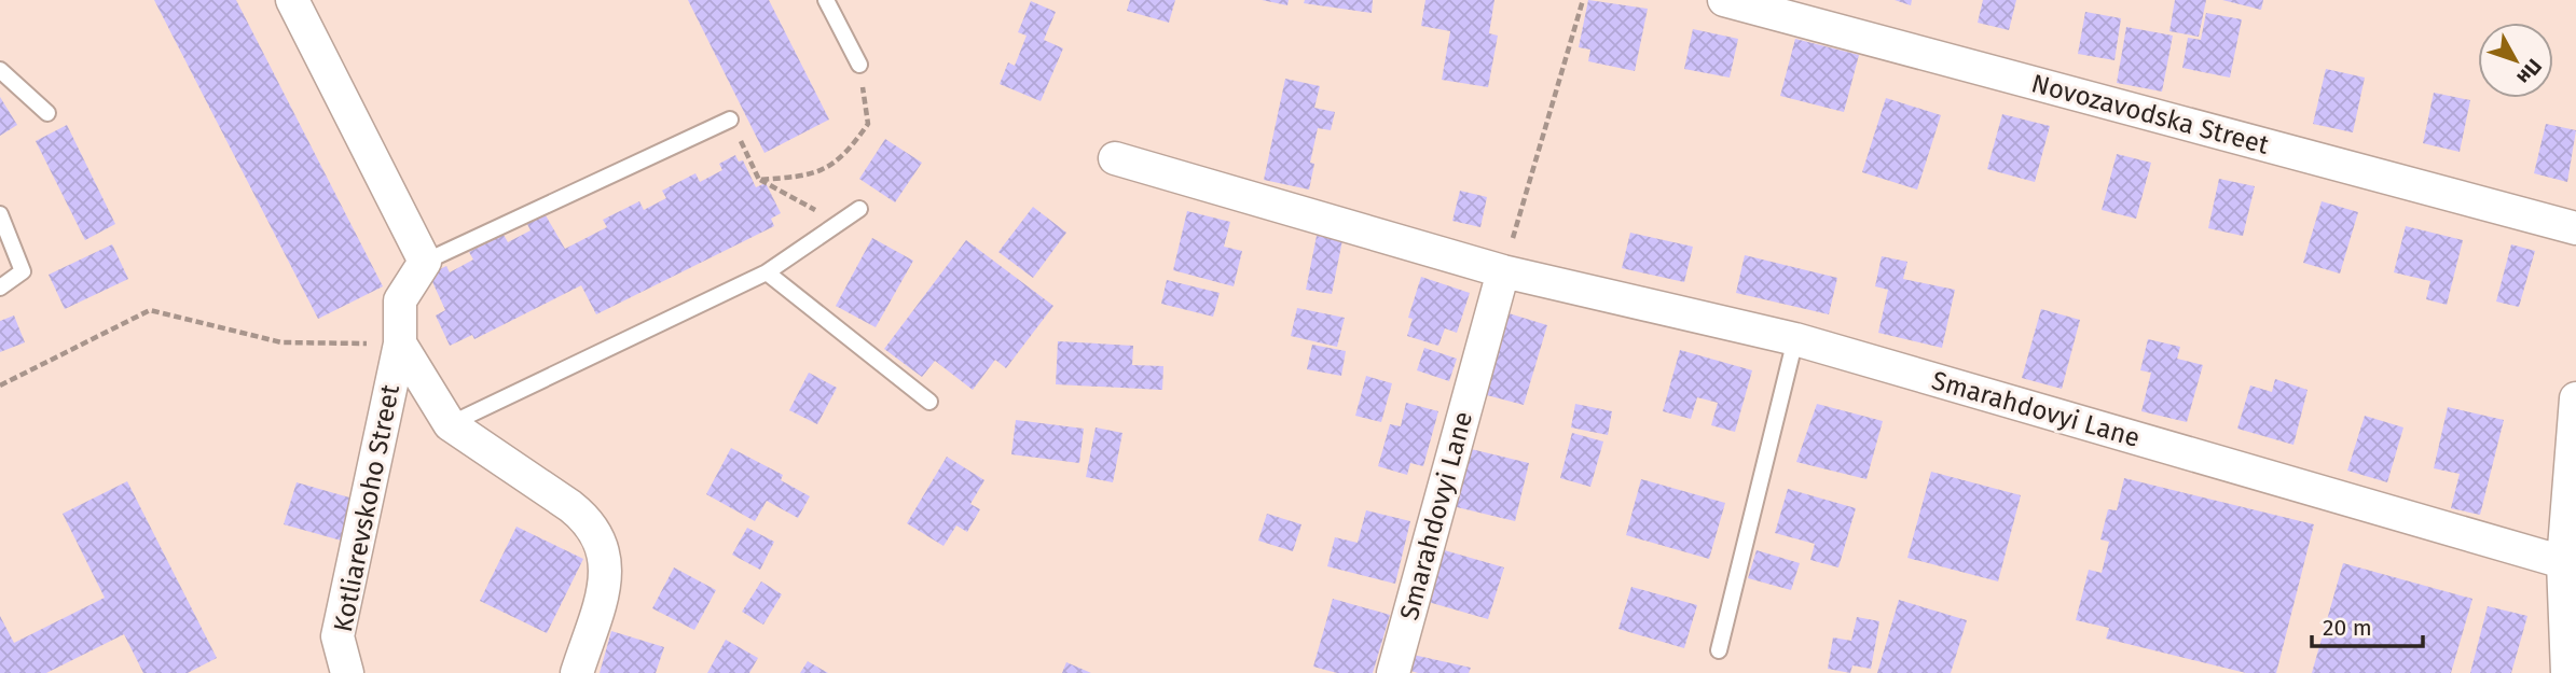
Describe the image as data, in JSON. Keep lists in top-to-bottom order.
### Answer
{
  "streets": {
    "street": ["Novozavodska Street", "Smarahdovyi Lane", "Kotliarevskoho Street"]
  },
  "scale_bar": "20 m",
  "north": "bottom right"
}
